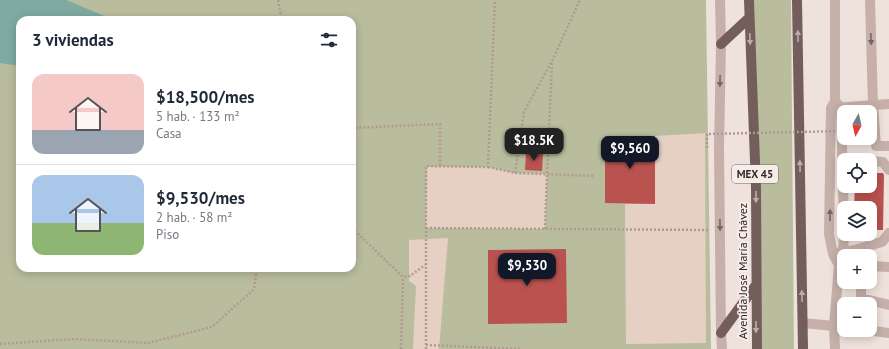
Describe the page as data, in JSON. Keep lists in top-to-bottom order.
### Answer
{
  "streets": {
    "main road": ["MEX 45", "Avenida José María Chávez"]
  },
  "north": "bottom",
  "page": {
    "heading": "3 viviendas",
    "list": [
      {
        "name": "$18,500/mes",
        "note": "5 hab. · 133 m² · Casa"
      },
      {
        "name": "$9,530/mes",
        "note": "2 hab. · 58 m² · Piso"
      }
    ],
    "map_buttons": ["+", "−"],
    "price": ["$18.5K", "$9,560", "$9,530"]
  }
}
